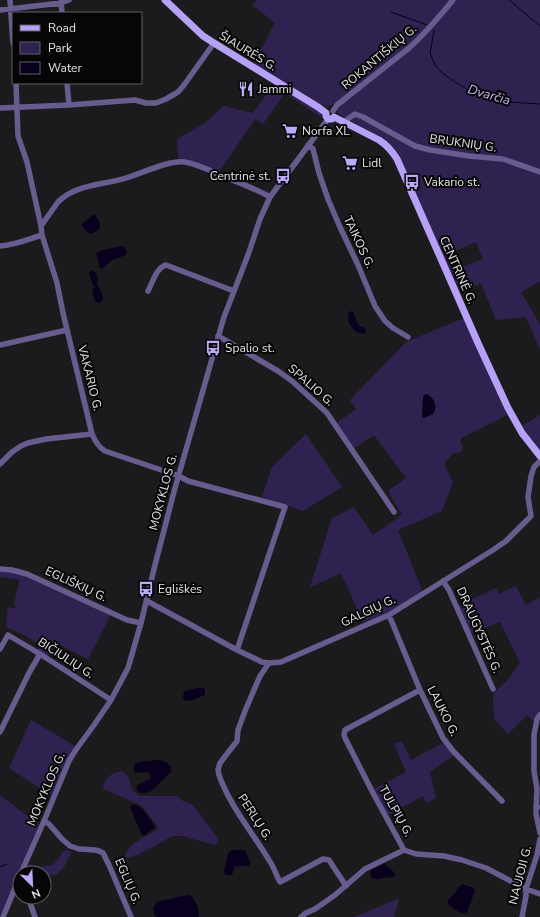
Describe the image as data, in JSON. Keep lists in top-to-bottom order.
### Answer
{
  "streets": {
    "main road": ["ŠIAURĖS G.", "CENTRINĖ G."],
    "street": [
      "ROKANTIŠKIŲ G.",
      "BRUKNIŲ G.",
      "TAIKOS G.",
      "VAKARIO G.",
      "SPALIO G.",
      "MOKYKLOS G.",
      "EGLIŠKIŲ G.",
      "GALGIŲ G.",
      "DRAUGYSTĖS G.",
      "BIČIULIŲ G.",
      "LAUKO G.",
      "TULPIŲ G.",
      "PERLŲ G.",
      "NAUJOJI G.",
      "EGLIŲ G."
    ]
  },
  "crossings": [
    ["ŠIAURĖS G.", "ROKANTIŠKIŲ G."],
    ["ŠIAURĖS G.", "CENTRINĖ G."],
    ["ŠIAURĖS G.", "MOKYKLOS G."],
    ["ROKANTIŠKIŲ G.", "CENTRINĖ G."],
    ["ROKANTIŠKIŲ G.", "MOKYKLOS G."],
    ["BRUKNIŲ G.", "CENTRINĖ G."],
    ["TAIKOS G.", "MOKYKLOS G."],
    ["CENTRINĖ G.", "MOKYKLOS G."],
    ["VAKARIO G.", "MOKYKLOS G."],
    ["SPALIO G.", "MOKYKLOS G."],
    ["MOKYKLOS G.", "EGLIŠKIŲ G."],
    ["MOKYKLOS G.", "BIČIULIŲ G."],
    ["MOKYKLOS G.", "EGLIŲ G."],
    ["GALGIŲ G.", "DRAUGYSTĖS G."],
    ["GALGIŲ G.", "LAUKO G."],
    ["GALGIŲ G.", "PERLŲ G."],
    ["LAUKO G.", "TULPIŲ G."],
    ["TULPIŲ G.", "NAUJOJI G."]
  ],
  "water": ["Dvarčia"],
  "places": {
    "restaurant": ["Jammi"],
    "supermarket": ["Norfa XL", "Lidl"],
    "bus stop": [
      "Centrinė st.",
      "Vakario st.",
      "Spalio st.",
      "Egliškės"
    ]
  },
  "legend": ["Road", "Park", "Water"],
  "north": "bottom right"
}
